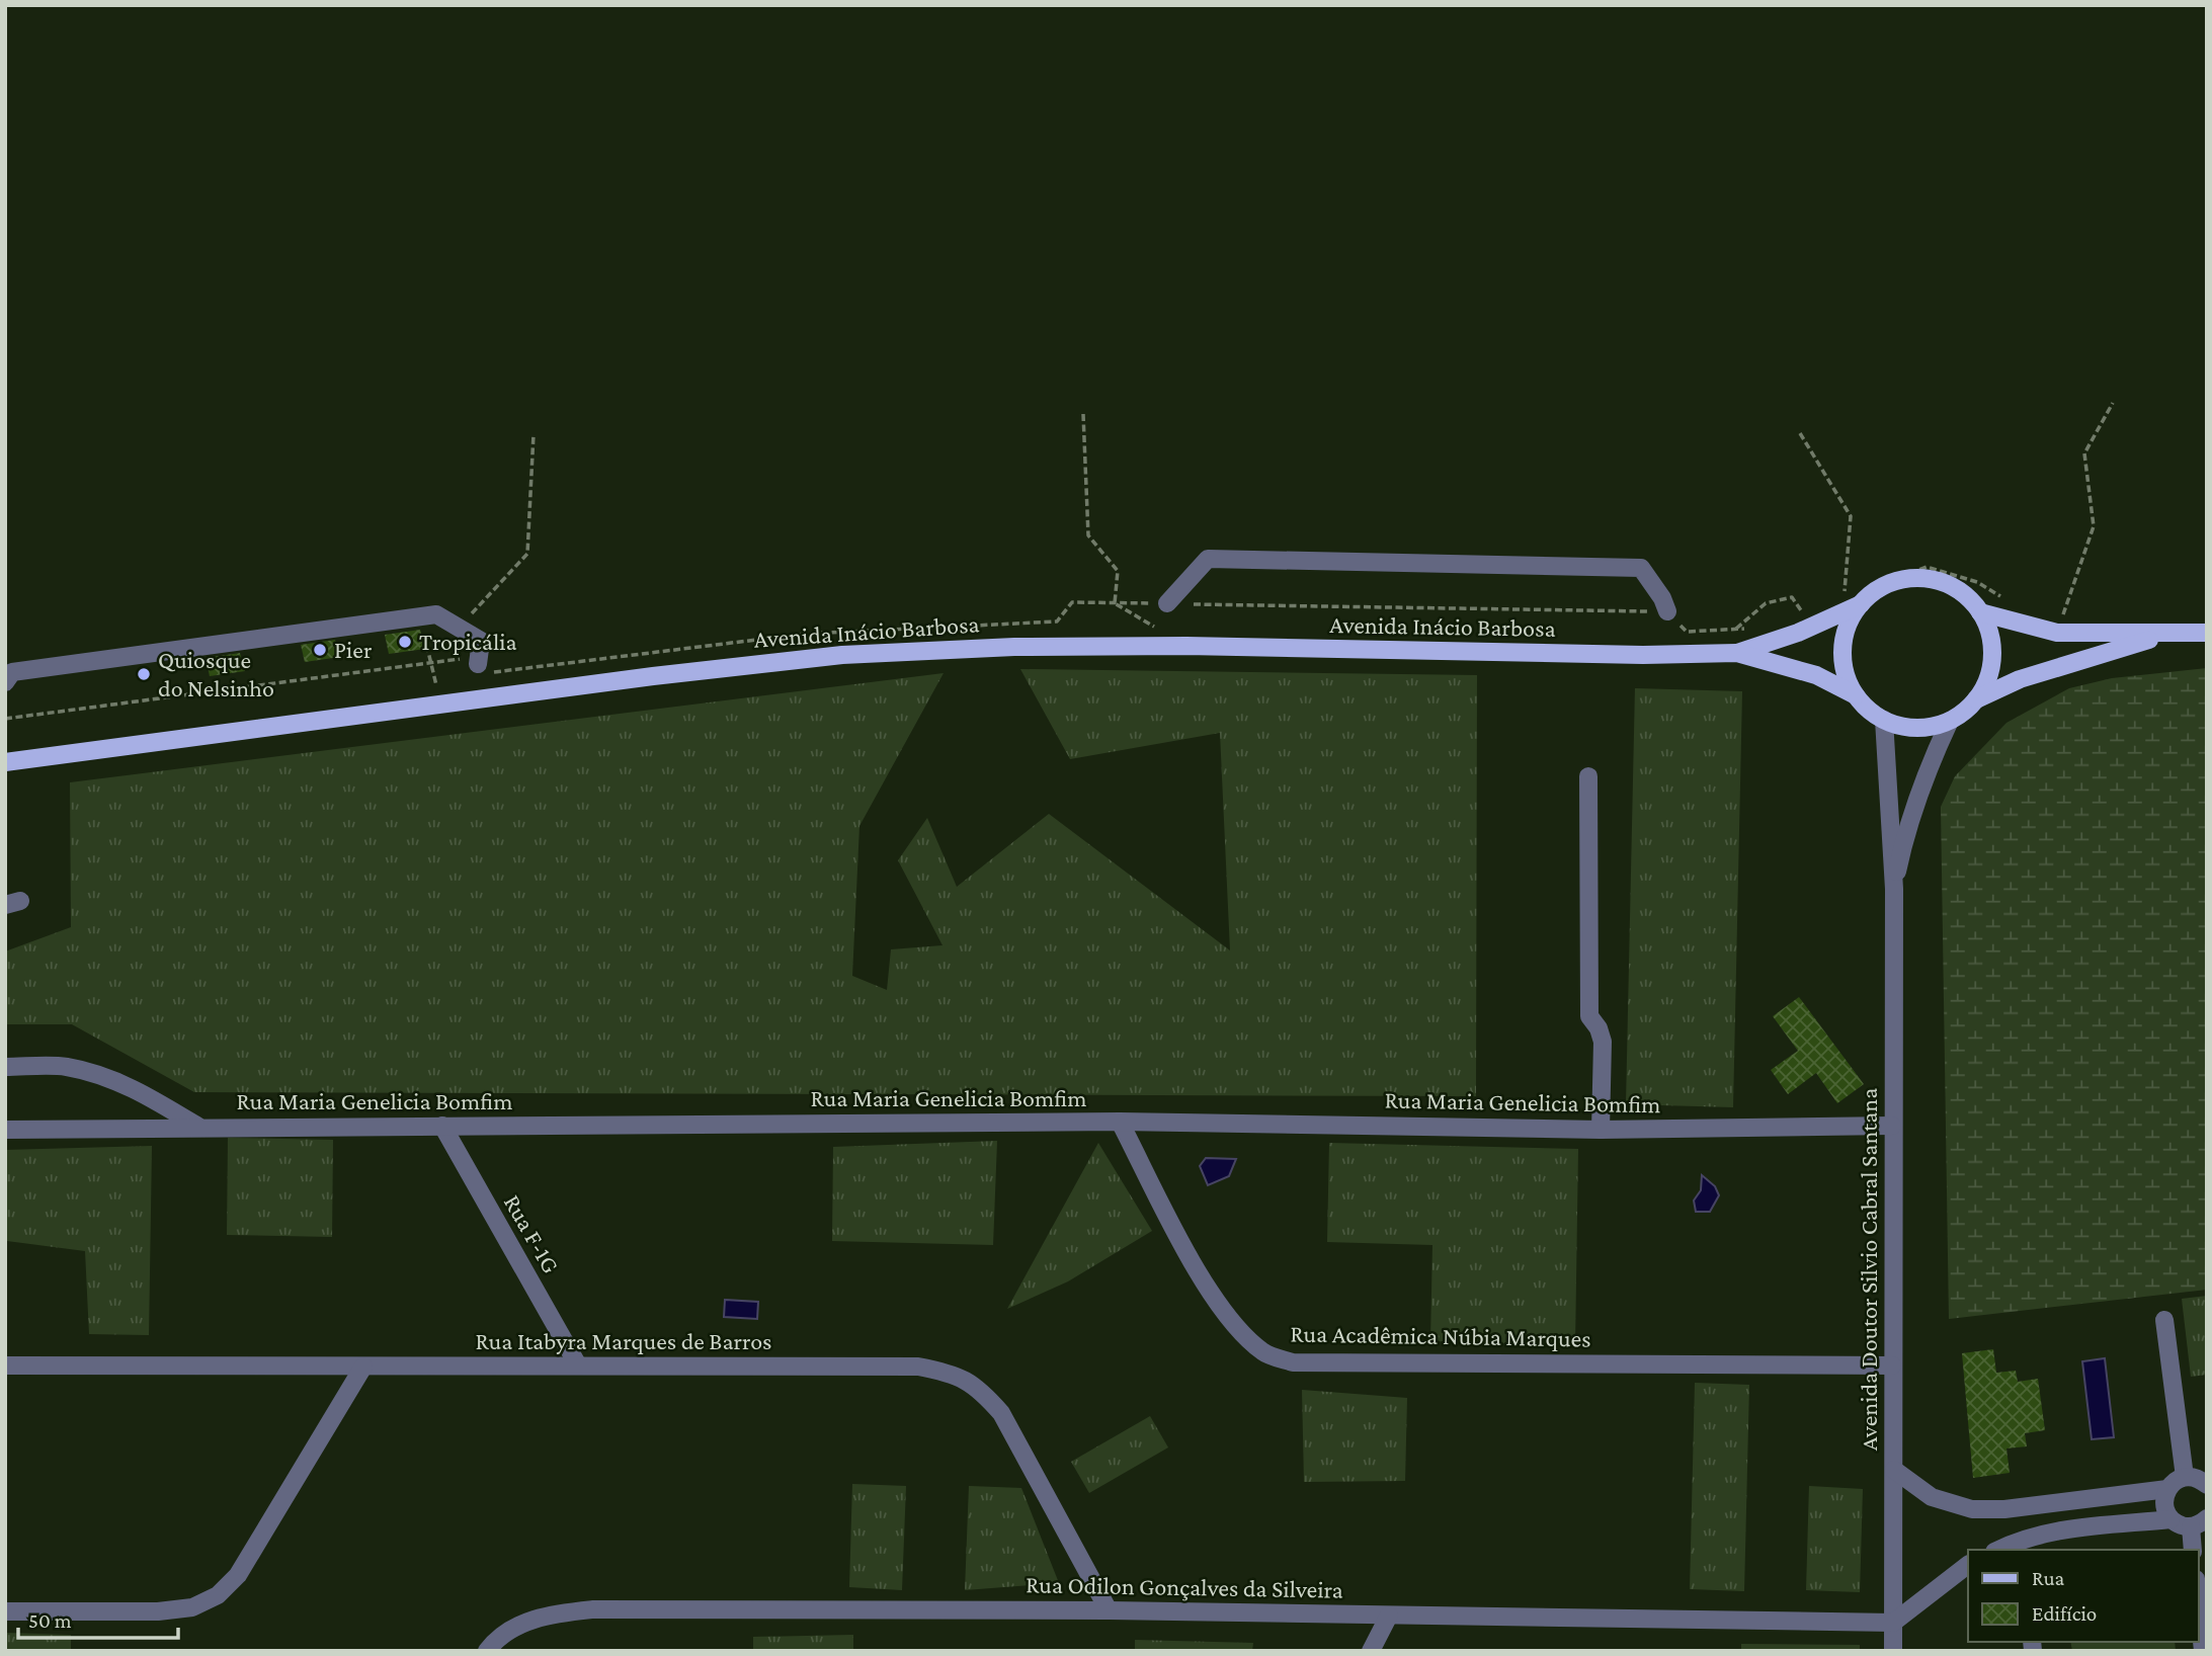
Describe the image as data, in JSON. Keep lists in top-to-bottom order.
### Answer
{
  "streets": {
    "main road": ["Avenida Inácio Barbosa"],
    "street": [
      "Rua Maria Genelicia Bomfim",
      "Rua F-1G",
      "Avenida Doutor Silvio Cabral Santana",
      "Rua Acadêmica Núbia Marques",
      "Rua Itabyra Marques de Barros",
      "Rua Odilon Gonçalves da Silveira"
    ]
  },
  "crossings": [
    ["Avenida Inácio Barbosa", "Avenida Doutor Silvio Cabral Santana"],
    ["Rua Maria Genelicia Bomfim", "Rua F-1G"],
    ["Rua Maria Genelicia Bomfim", "Avenida Doutor Silvio Cabral Santana"],
    ["Rua Maria Genelicia Bomfim", "Rua Acadêmica Núbia Marques"],
    ["Rua F-1G", "Rua Itabyra Marques de Barros"],
    ["Avenida Doutor Silvio Cabral Santana", "Rua Acadêmica Núbia Marques"],
    ["Avenida Doutor Silvio Cabral Santana", "Rua Odilon Gonçalves da Silveira"],
    ["Rua Itabyra Marques de Barros", "Rua Odilon Gonçalves da Silveira"]
  ],
  "places": ["Tropicália", "Pier", "Quiosque do Nelsinho"],
  "legend": ["Rua", "Edifício"],
  "scale_bar": "50 m"
}
